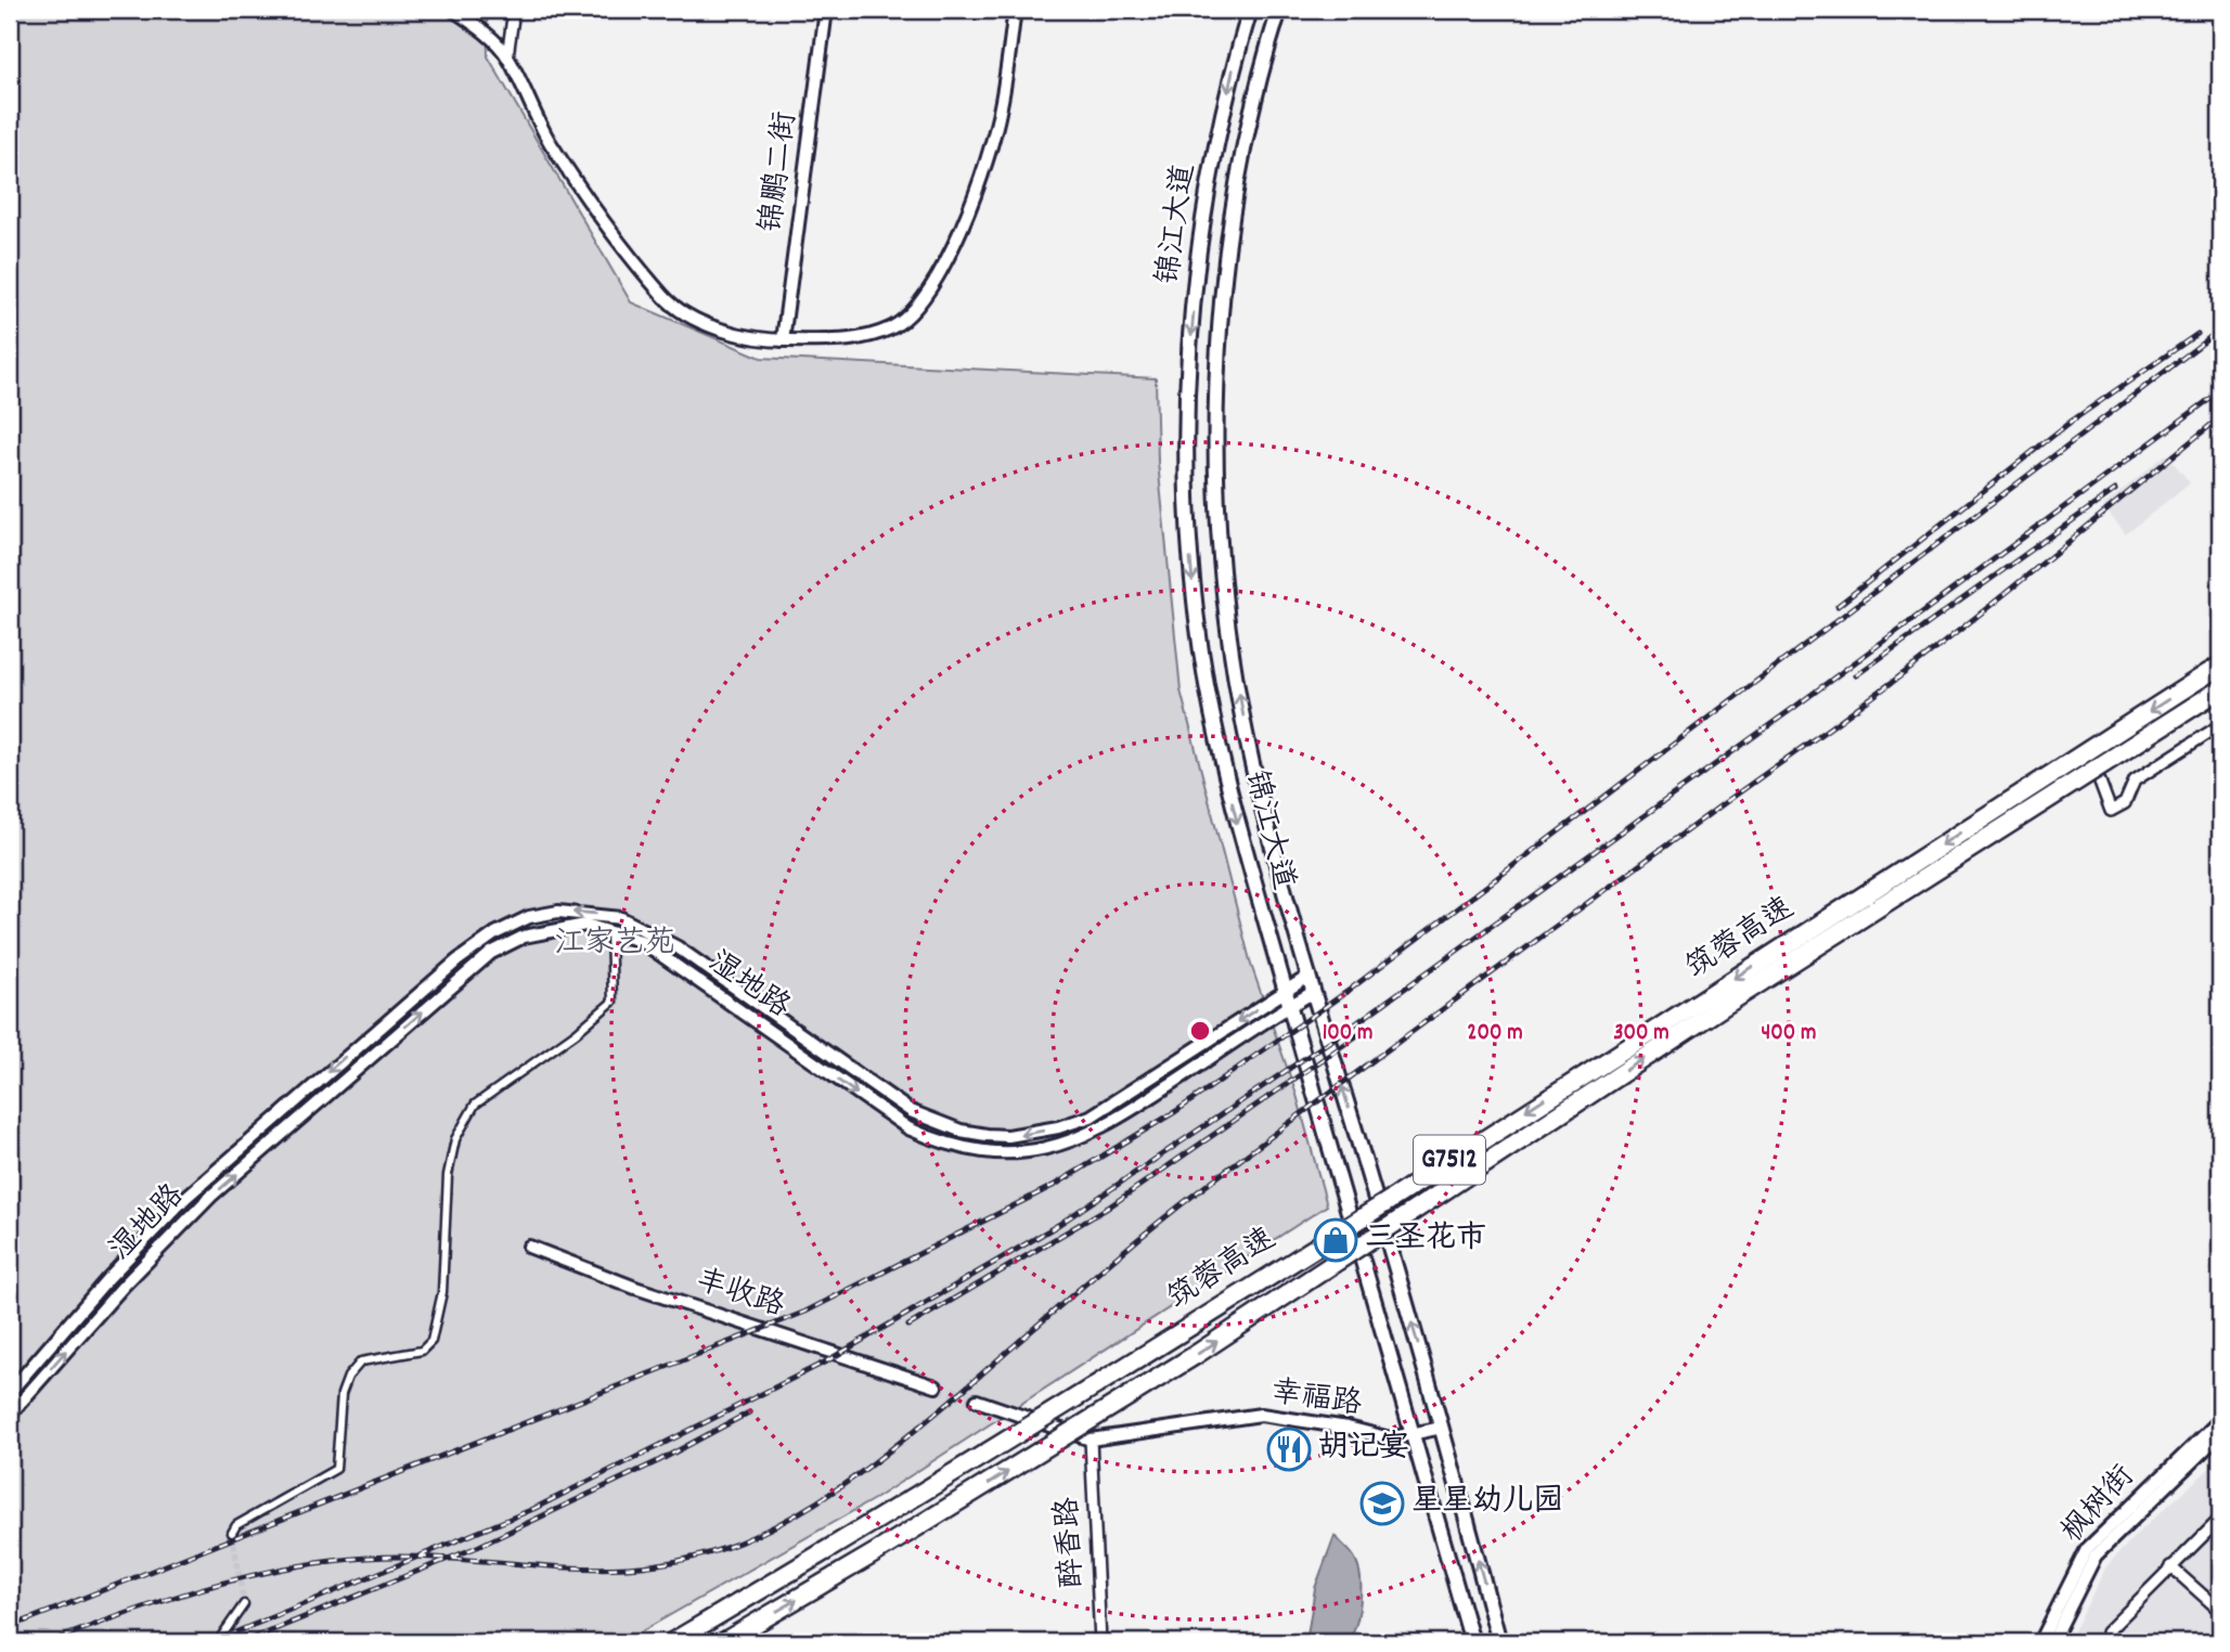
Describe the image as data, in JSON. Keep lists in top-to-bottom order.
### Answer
{
  "streets": {
    "highway": ["筑蓉高速", "G7512"],
    "main road": ["锦江大道"],
    "street": [
      "锦鹏二街",
      "湿地路",
      "丰收路",
      "幸福路",
      "枫树街",
      "醉香路"
    ]
  },
  "crossings": [
    ["锦江大道", "湿地路"],
    ["锦江大道", "幸福路"],
    ["幸福路", "醉香路"]
  ],
  "parks": ["江家艺苑"],
  "places": {
    "shop": ["三圣花市"],
    "restaurant": ["胡记宴"],
    "school or university": ["星星幼儿园"]
  },
  "rings": [
    "100 m",
    "200 m",
    "300 m",
    "400 m"
  ]
}
